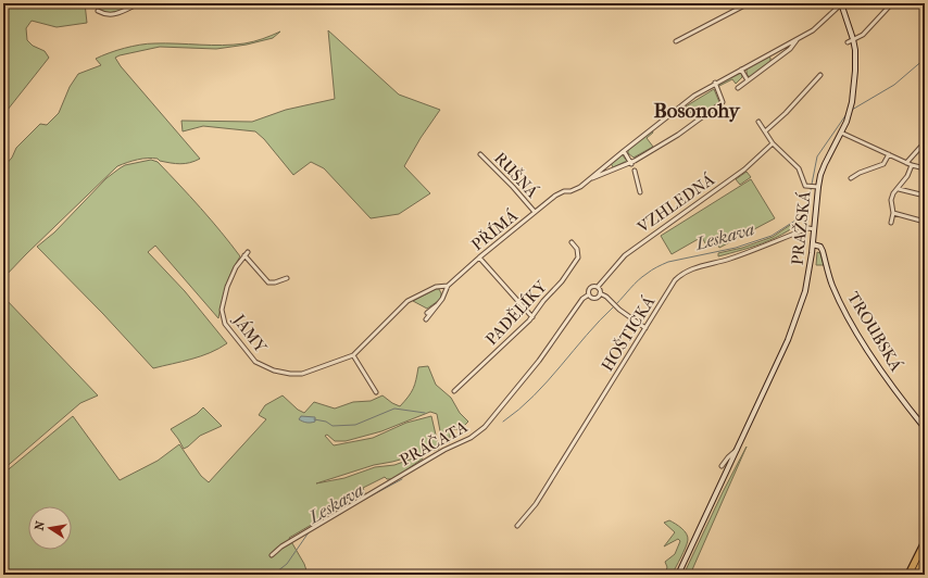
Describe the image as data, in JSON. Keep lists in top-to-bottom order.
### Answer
{
  "streets": {
    "main road": ["PRAŽSKÁ", "TROUBSKÁ"],
    "street": [
      "RUŠNÁ",
      "VZHLEDNÁ",
      "PŘÍMÁ",
      "PADĚLÍKY",
      "JÁMY",
      "HOŠTICKÁ",
      "PRÁČATA"
    ]
  },
  "crossings": [
    ["RUŠNÁ", "PŘÍMÁ"],
    ["VZHLEDNÁ", "PRÁČATA"],
    ["PRAŽSKÁ", "TROUBSKÁ"],
    ["PRAŽSKÁ", "HOŠTICKÁ"]
  ],
  "districts": ["Bosonohy"],
  "water": ["Leskava"],
  "north": "left"
}
